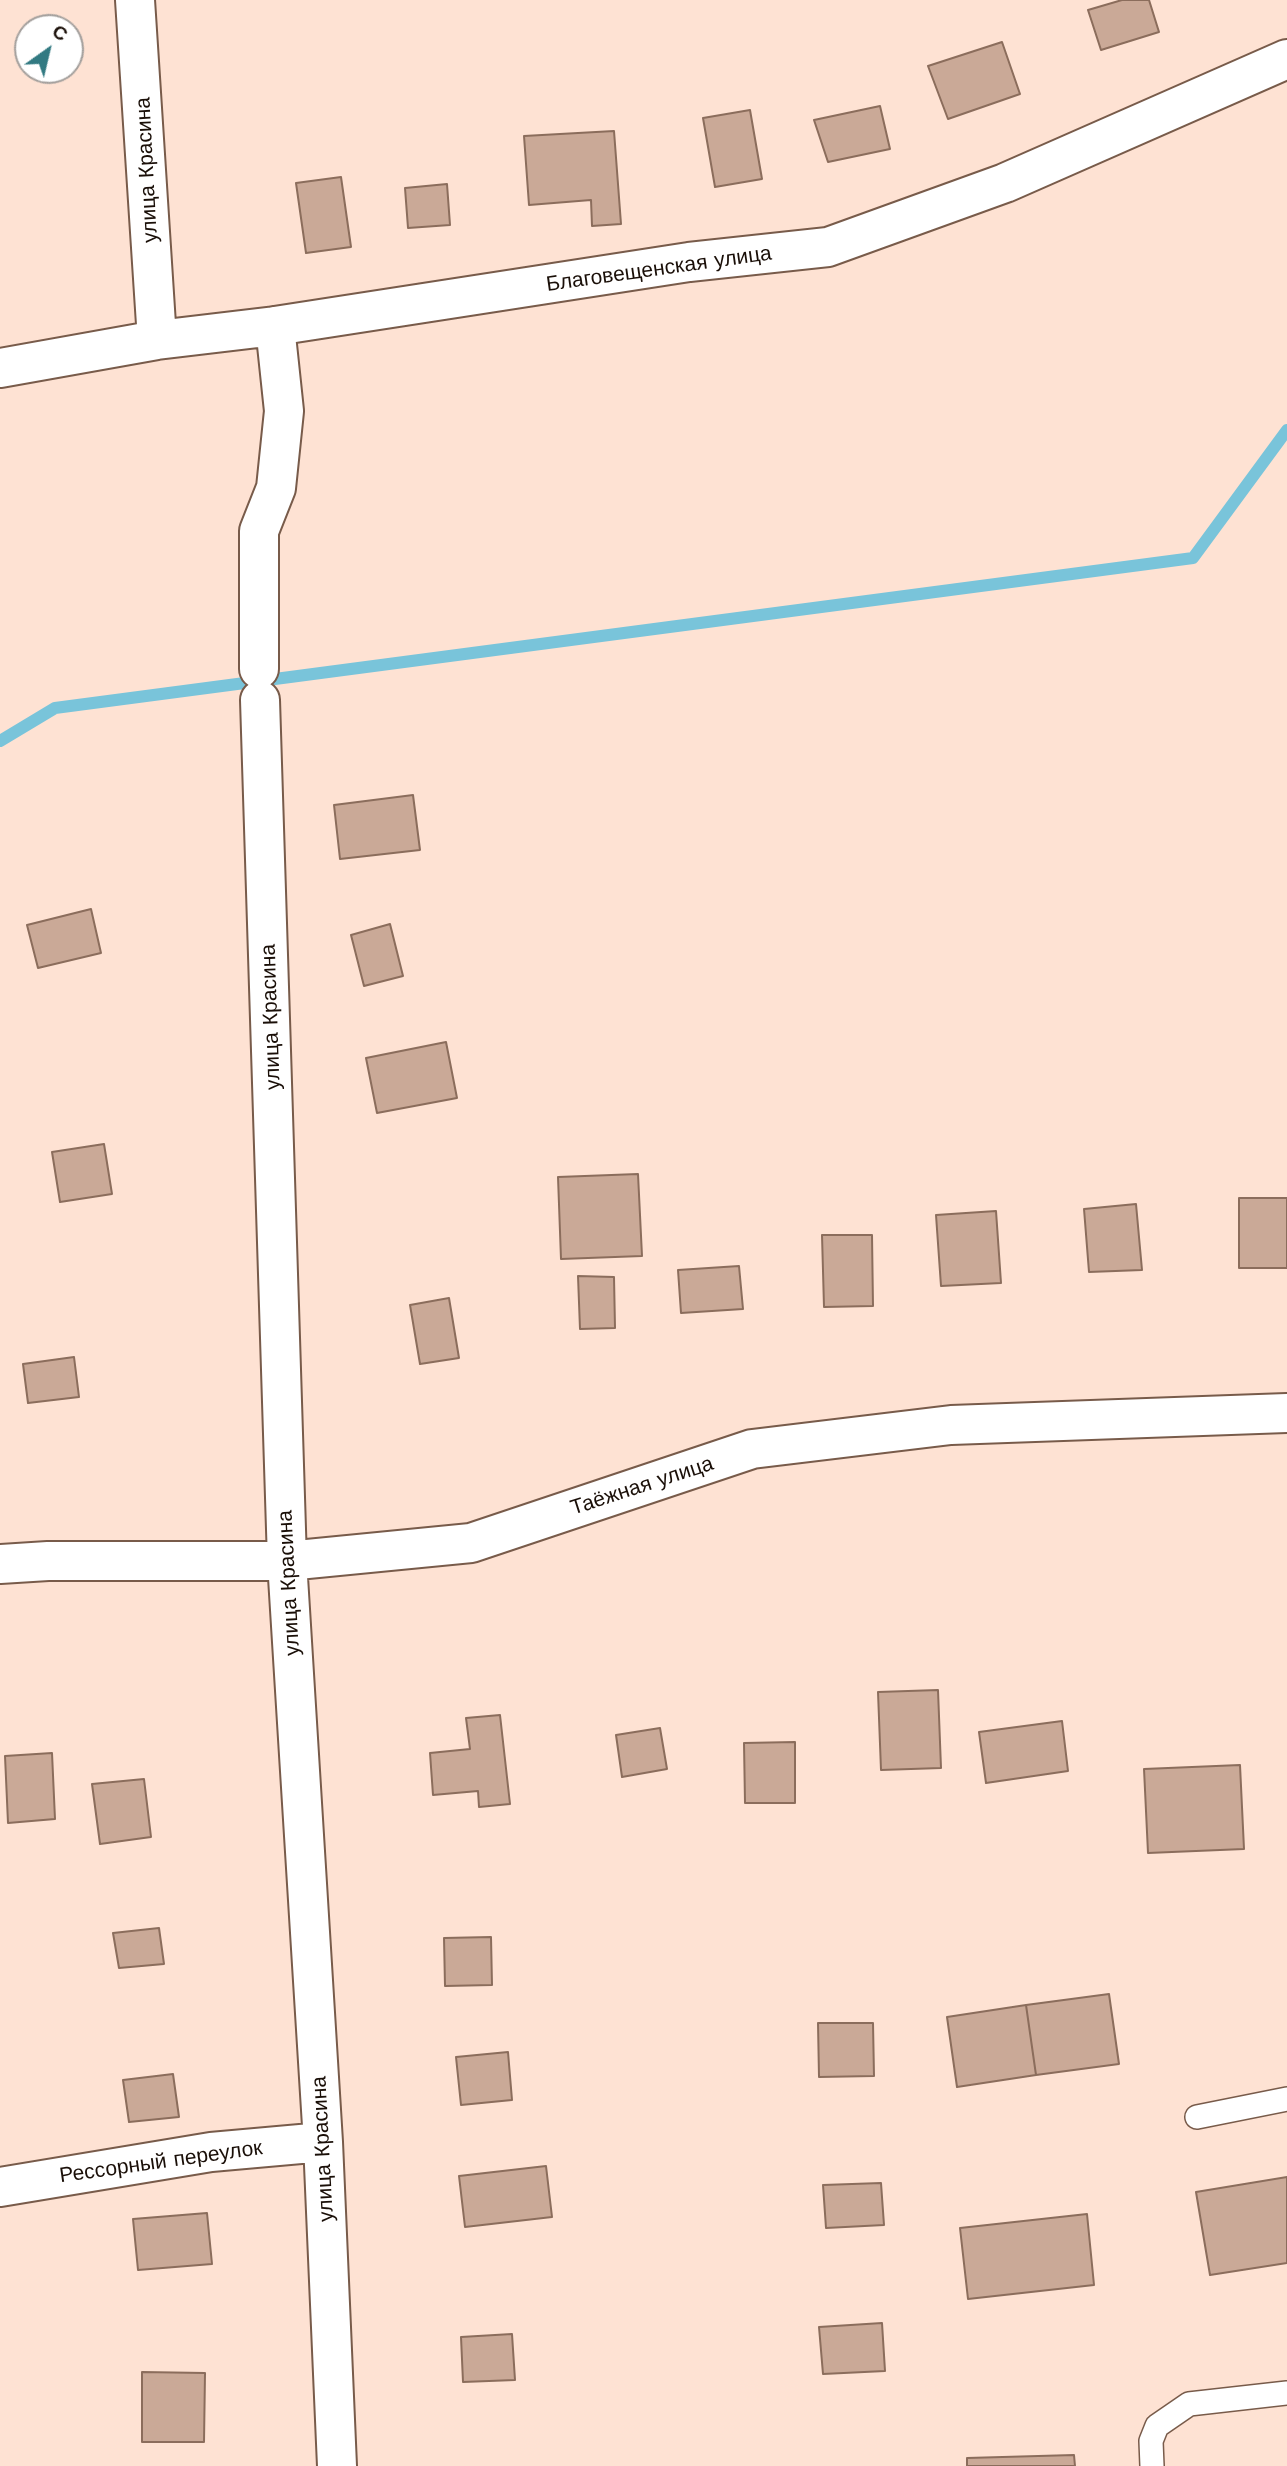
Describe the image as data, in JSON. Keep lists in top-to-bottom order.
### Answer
{
  "streets": {
    "street": [
      "улица Красина",
      "Благовещенская улица",
      "Таёжная улица",
      "Рессорный переулок"
    ]
  },
  "crossings": [
    ["улица Красина", "Благовещенская улица"],
    ["улица Красина", "Таёжная улица"],
    ["улица Красина", "Рессорный переулок"]
  ],
  "north": "top right"
}
